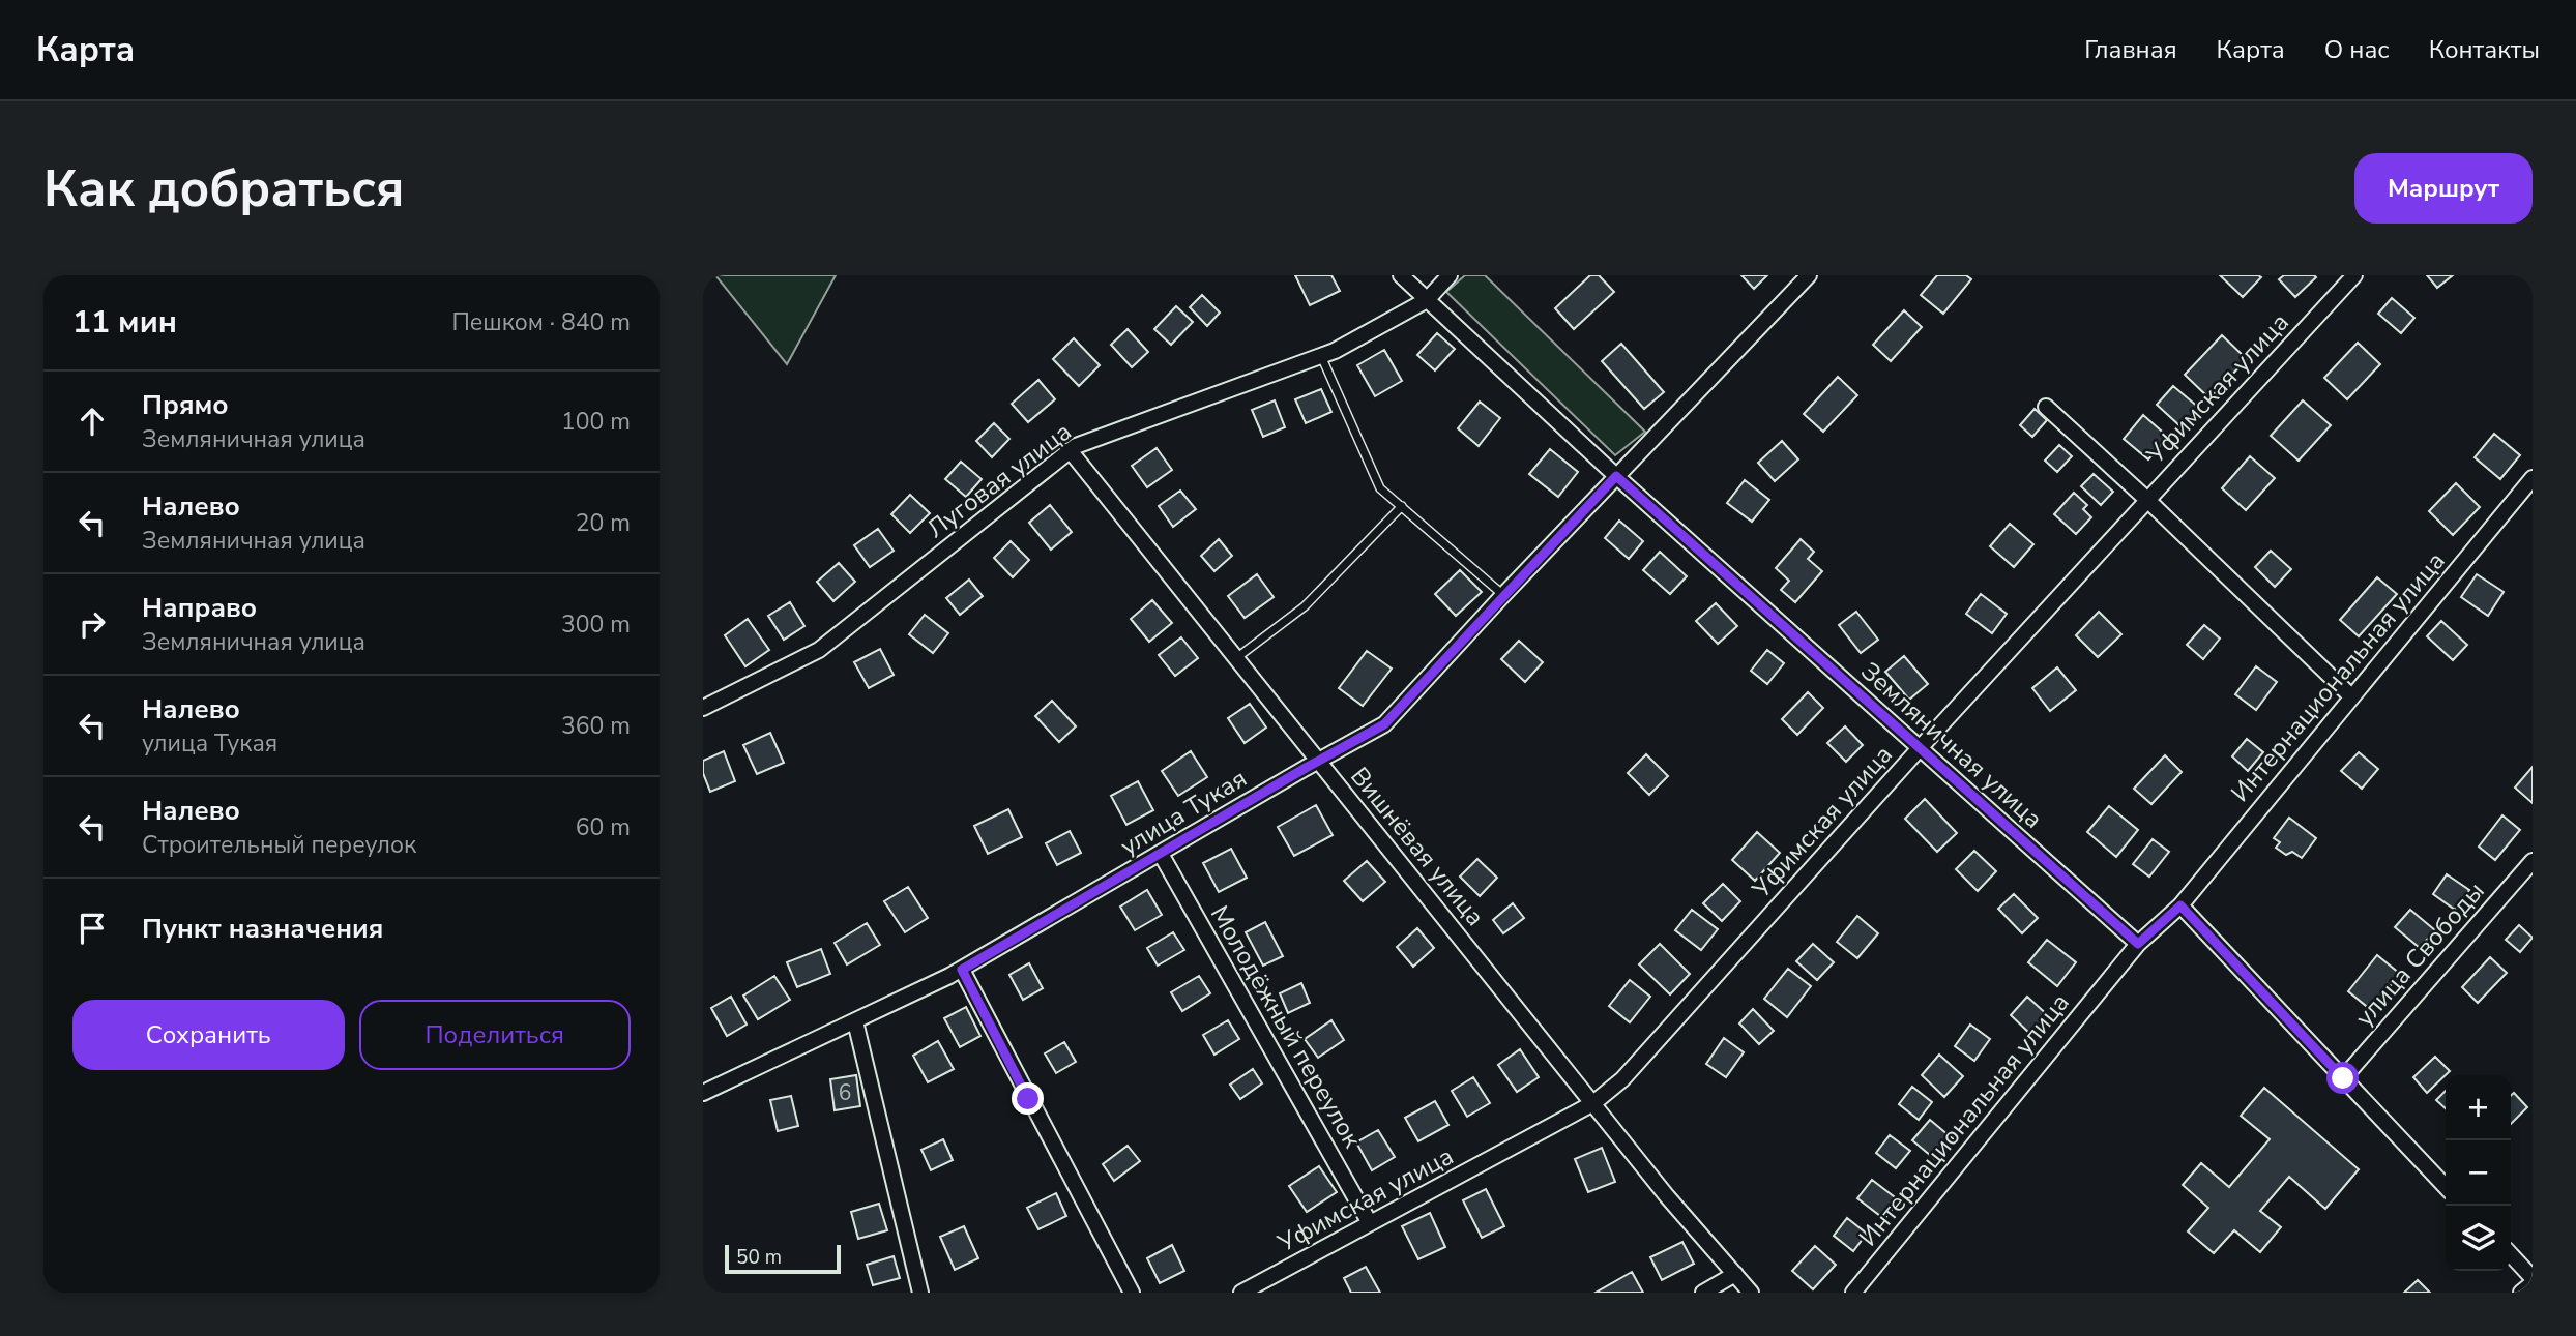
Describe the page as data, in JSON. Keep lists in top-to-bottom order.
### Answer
{
  "streets": {
    "street": [
      "Уфимская улица",
      "Луговая улица",
      "Интернациональная улица",
      "Земляничная улица",
      "улица Тукая",
      "Вишнёвая улица",
      "улица Свободы",
      "Молодёжный переулок"
    ]
  },
  "crossings": [
    ["Уфимская улица", "Земляничная улица"],
    ["Уфимская улица", "Вишнёвая улица"],
    ["Уфимская улица", "Молодёжный переулок"],
    ["Луговая улица", "Земляничная улица"],
    ["Луговая улица", "Вишнёвая улица"],
    ["Интернациональная улица", "Земляничная улица"],
    ["Земляничная улица", "улица Тукая"],
    ["улица Тукая", "Вишнёвая улица"],
    ["улица Тукая", "Молодёжный переулок"]
  ],
  "house_numbers": ["6"],
  "scale_bar": "50 m",
  "page": {
    "header": "Карта",
    "nav": [
      "Главная",
      "Карта",
      "О нас",
      "Контакты"
    ],
    "buttons": [
      "Маршрут",
      ["Сохранить", "Поделиться"]
    ],
    "title": "Как добраться",
    "heading": ["11 мин", "Пешком · 840 m"],
    "list": [
      ["Прямо", "Земляничная улица", "100 m"],
      ["Налево", "Земляничная улица", "20 m"],
      ["Направо", "Земляничная улица", "300 m"],
      ["Налево", "улица Тукая", "360 m"],
      ["Налево", "Строительный переулок", "60 m"],
      "Пункт назначения"
    ],
    "map_buttons": ["+", "−"],
    "scale": "50 m"
  }
}
